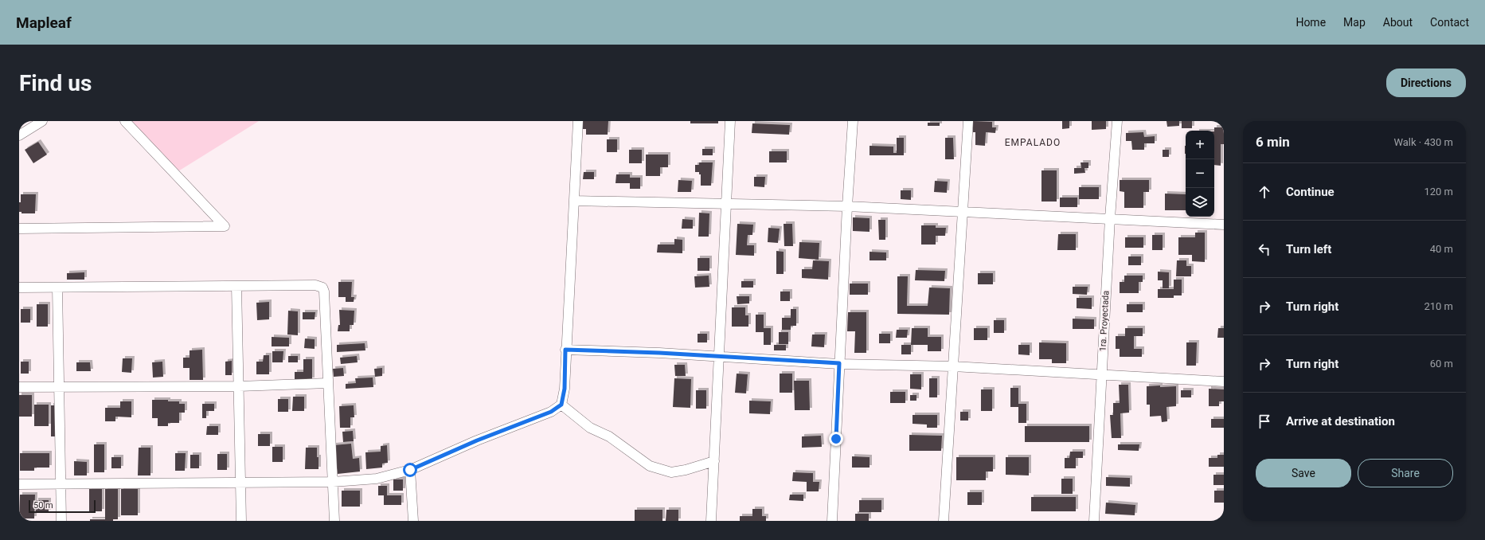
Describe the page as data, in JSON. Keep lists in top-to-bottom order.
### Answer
{
  "streets": {
    "street": ["1ra. Proyectada"]
  },
  "districts": ["EMPALADO"],
  "scale_bar": "50 m",
  "page": {
    "header": "Mapleaf",
    "nav": [
      "Home",
      "Map",
      "About",
      "Contact"
    ],
    "buttons": [
      "Directions",
      ["Save", "Share"]
    ],
    "title": "Find us",
    "heading": ["6 min", "Walk · 430 m"],
    "map_buttons": ["+", "−"],
    "list": [
      ["Continue", "120 m"],
      ["Turn left", "40 m"],
      ["Turn right", "210 m"],
      ["Turn right", "60 m"],
      "Arrive at destination"
    ],
    "scale": "50 m"
  }
}
